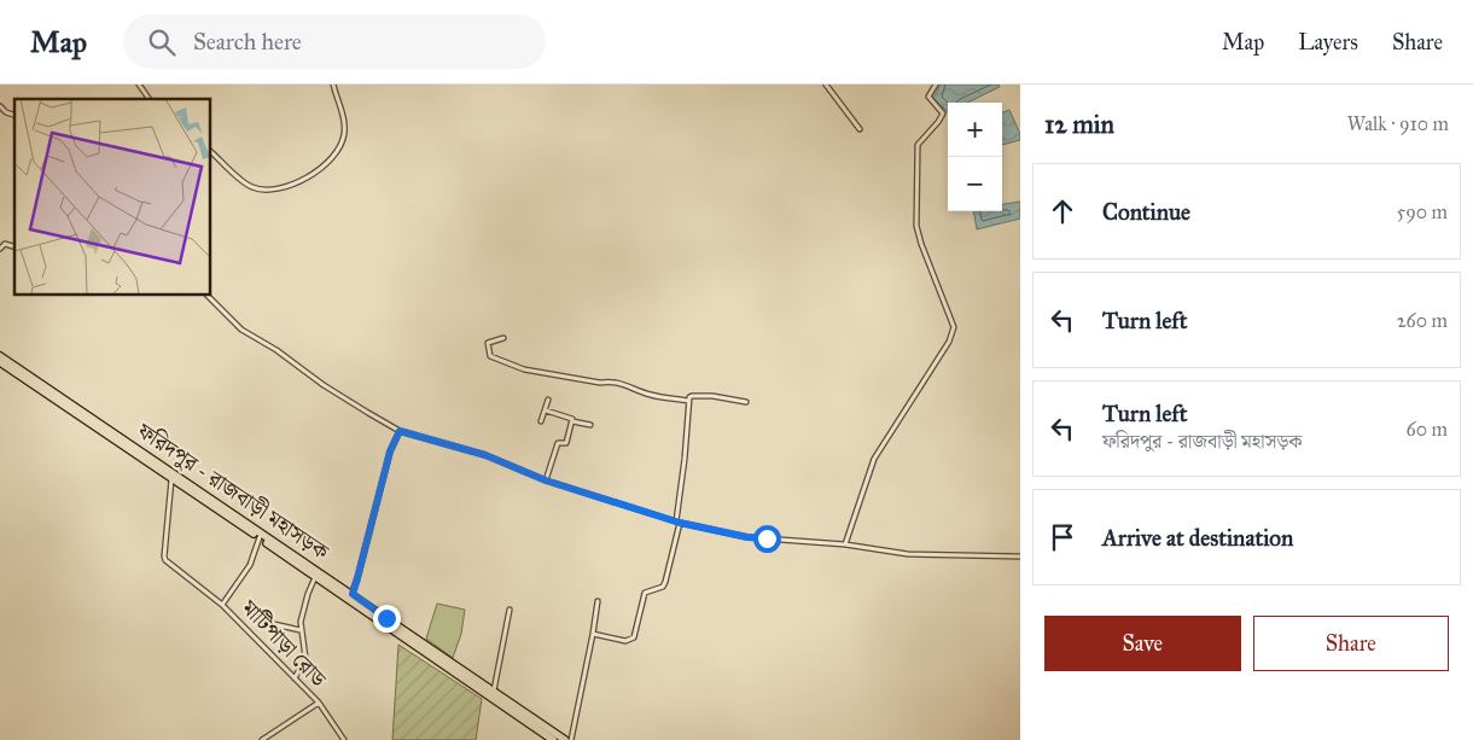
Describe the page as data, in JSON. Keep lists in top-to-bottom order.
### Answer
{
  "streets": {
    "main road": ["ফরিদপুর - রাজবাড়ী মহাসড়ক"],
    "street": ["মাটিপাড়া রোড"]
  },
  "crossings": [
    ["ফরিদপুর - রাজবাড়ী মহাসড়ক", "মাটিপাড়া রোড"]
  ],
  "page": {
    "header": "Map",
    "search": "Search here",
    "nav": ["Map", "Layers", "Share"],
    "heading": ["12 min", "Walk · 910 m"],
    "map_buttons": ["+", "−"],
    "list": [
      ["Continue", "590 m"],
      ["Turn left", "260 m"],
      ["Turn left", "ফরিদপুর - রাজবাড়ী মহাসড়ক", "60 m"],
      "Arrive at destination"
    ],
    "buttons": ["Save", "Share"]
  }
}
